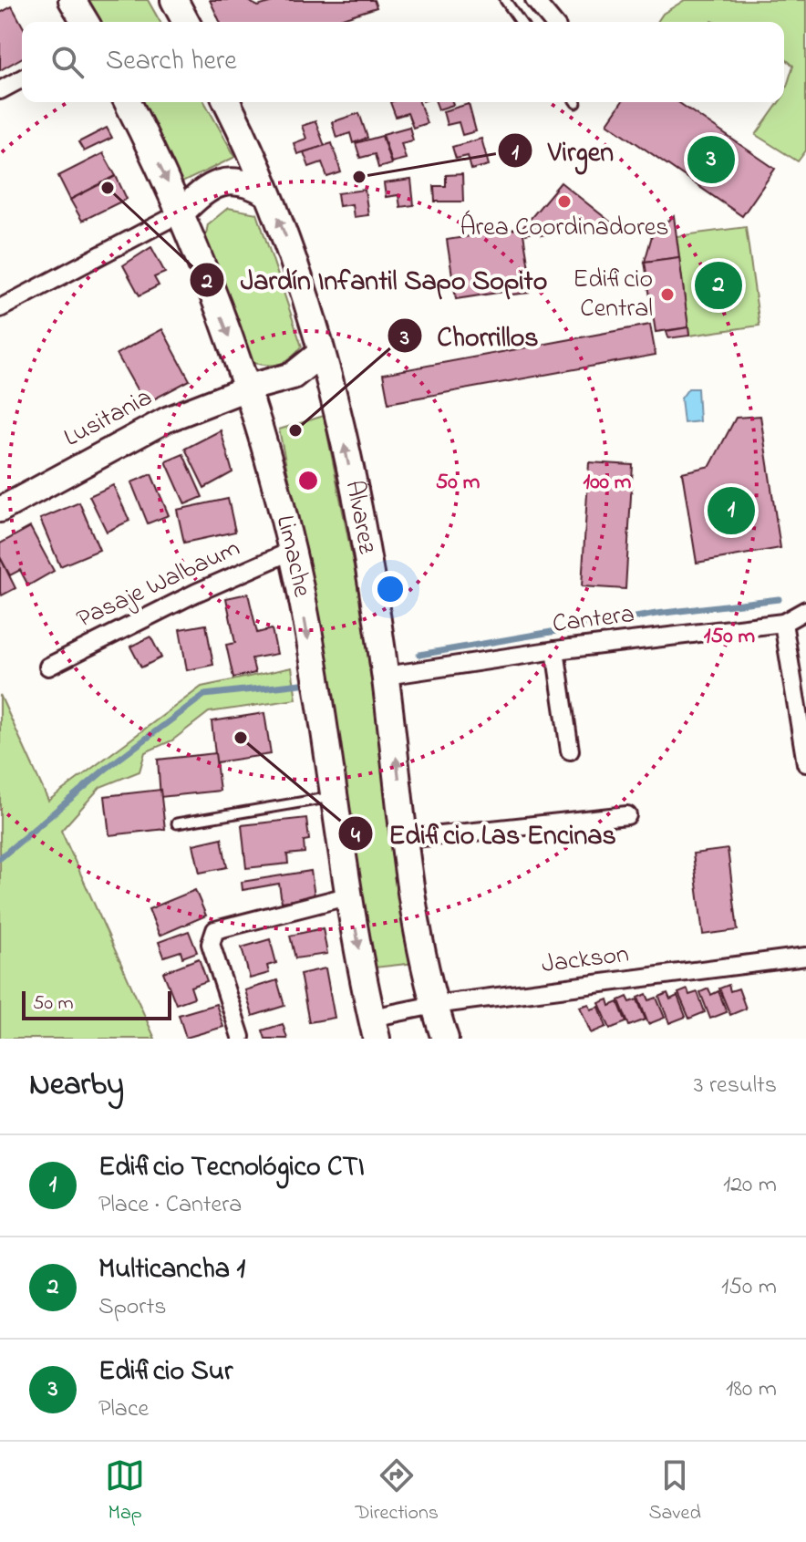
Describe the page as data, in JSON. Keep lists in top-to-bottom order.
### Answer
{
  "streets": {
    "main road": ["Álvarez", "Limache"],
    "street": [
      "Lusitania",
      "Pasaje Walbaum",
      "Cantera",
      "Jackson"
    ]
  },
  "crossings": [
    ["Lusitania", "Limache"],
    ["Álvarez", "Cantera"],
    ["Álvarez", "Jackson"],
    ["Limache", "Pasaje Walbaum"],
    ["Limache", "Jackson"]
  ],
  "one_way": ["Álvarez", "Limache"],
  "places": [
    "Virgen",
    "Jardín Infantil Sapo Sopito",
    "Área Coordinadores",
    "Edificio Central",
    "Chorrillos",
    "Edificio Las Encinas"
  ],
  "scale_bar": "50 m",
  "page": {
    "search": "Search here",
    "pins": ["3", "2", "1"],
    "scale": "50 m",
    "heading": ["Nearby", "3 results"],
    "list": [
      {
        "mark": "1",
        "name": "Edificio Tecnológico CTI",
        "note": "Place · Cantera",
        "value": "120 m"
      },
      {
        "mark": "2",
        "name": "Multicancha 1",
        "note": "Sports",
        "value": "150 m"
      },
      {
        "mark": "3",
        "name": "Edificio Sur",
        "note": "Place",
        "value": "180 m"
      }
    ],
    "nav": ["Map", "Directions", "Saved"]
  },
  "rings": ["50 m", "100 m", "150 m"]
}
